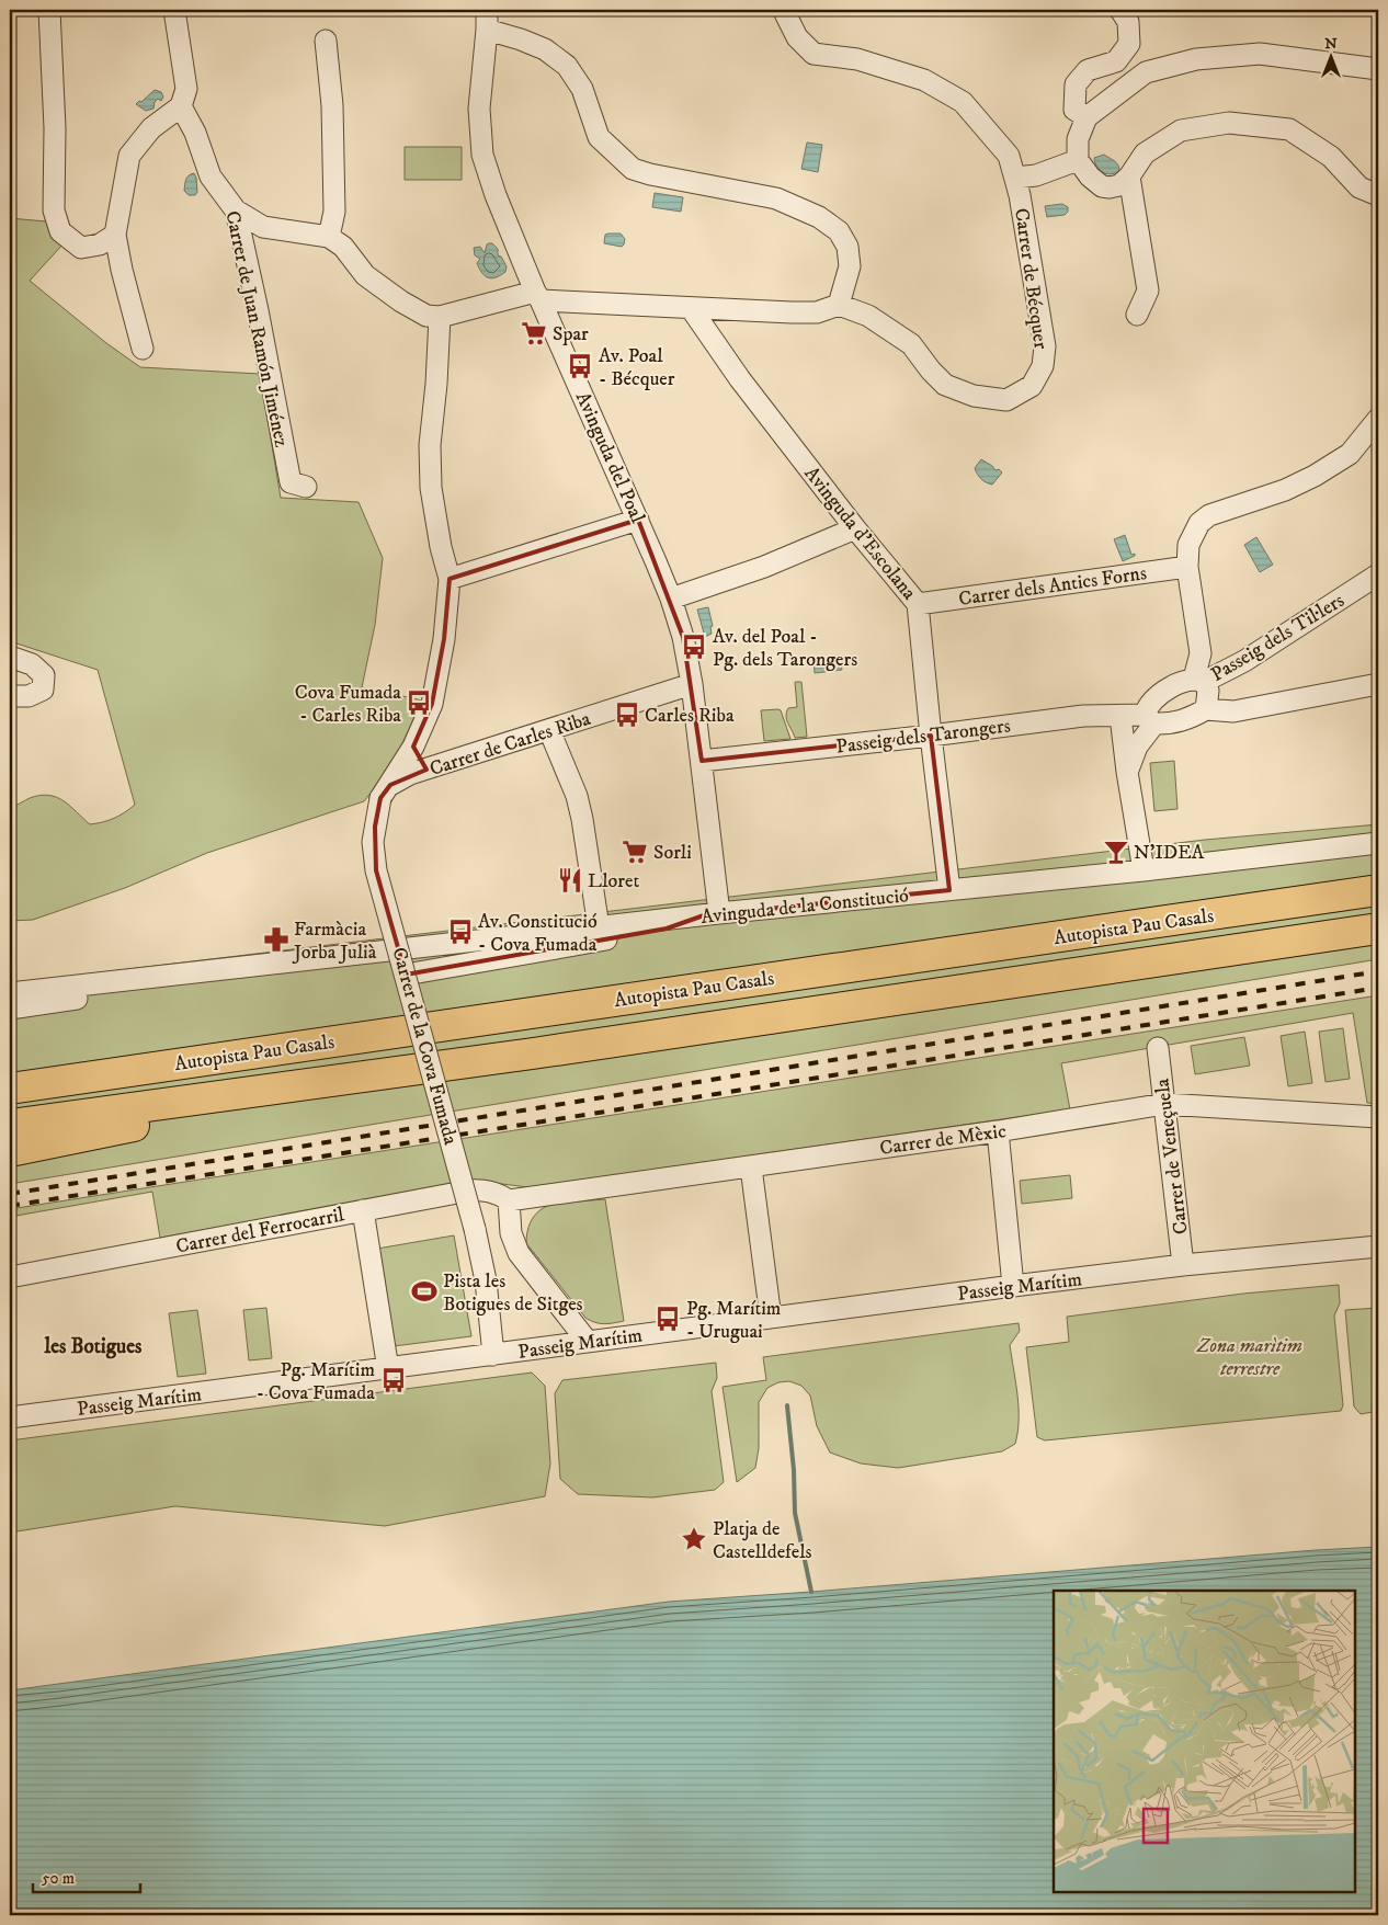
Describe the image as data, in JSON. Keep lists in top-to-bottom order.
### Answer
{
  "streets": {
    "highway": ["Autopista Pau Casals"],
    "street": [
      "Carrer de Bécquer",
      "Carrer de Juan Ramón Jiménez",
      "Avinguda del Poal",
      "Avinguda d'Escolana",
      "Carrer dels Antics Forns",
      "Passeig dels Til·lers",
      "Passeig dels Tarongers",
      "Carrer de Carles Riba",
      "Avinguda de la Constitució",
      "Carrer de la Cova Fumada",
      "Carrer de Mèxic",
      "Carrer de Veneçuela",
      "Carrer del Ferrocarril",
      "Passeig Marítim"
    ]
  },
  "crossings": [
    ["Avinguda del Poal", "Passeig dels Tarongers"],
    ["Avinguda del Poal", "Carrer de Carles Riba"],
    ["Avinguda del Poal", "Avinguda de la Constitució"],
    ["Avinguda d'Escolana", "Carrer dels Antics Forns"],
    ["Avinguda d'Escolana", "Passeig dels Tarongers"],
    ["Avinguda d'Escolana", "Avinguda de la Constitució"],
    ["Carrer de Carles Riba", "Carrer de la Cova Fumada"],
    ["Carrer de la Cova Fumada", "Passeig Marítim"],
    ["Carrer de Mèxic", "Carrer de Veneçuela"],
    ["Carrer de Mèxic", "Carrer del Ferrocarril"],
    ["Carrer de Veneçuela", "Passeig Marítim"]
  ],
  "districts": ["les Botigues"],
  "parks": ["Zona marìtim terrestre"],
  "places": {
    "supermarket": ["Spar", "Sorli"],
    "bus stop": [
      "Av. Poal - Bécquer",
      "Av. del Poal - Pg. dels Tarongers",
      "Cova Fumada - Carles Riba",
      "Carles Riba",
      "Av. Constitució - Cova Fumada",
      "Pg. Marítim - Uruguai",
      "Pg. Marítim - Cova Fumada"
    ],
    "bar": ["N'IDEA"],
    "restaurant": ["Lloret"],
    "pharmacy": ["Farmàcia Jorba Julià"],
    "sports": ["Pista les Botigues de Sitges"],
    "place": ["Platja de Castelldefels"]
  },
  "scale_bar": "50 m",
  "north": "top"
}
